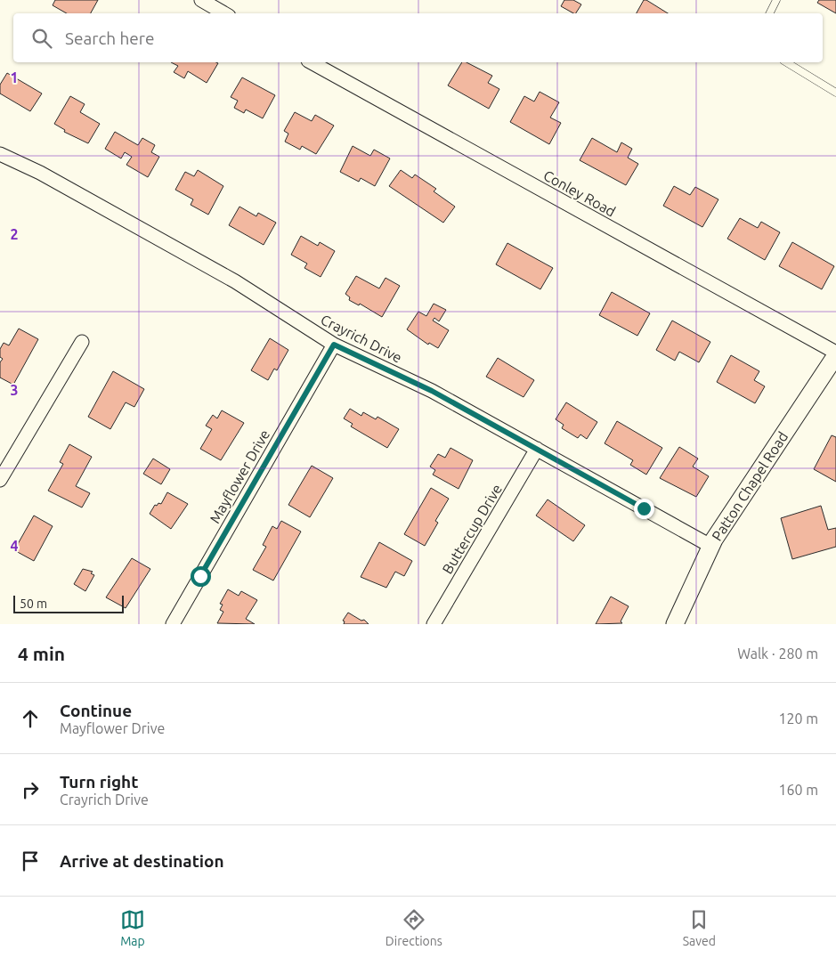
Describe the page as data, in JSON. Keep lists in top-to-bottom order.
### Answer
{
  "streets": {
    "street": [
      "Conley Road",
      "Crayrich Drive",
      "Mayflower Drive",
      "Patton Chapel Road",
      "Buttercup Drive"
    ]
  },
  "crossings": [
    ["Conley Road", "Patton Chapel Road"],
    ["Crayrich Drive", "Mayflower Drive"],
    ["Crayrich Drive", "Patton Chapel Road"],
    ["Crayrich Drive", "Buttercup Drive"]
  ],
  "scale_bar": "50 m",
  "page": {
    "search": "Search here",
    "scale": "50 m",
    "heading": ["4 min", "Walk · 280 m"],
    "list": [
      ["Continue", "Mayflower Drive", "120 m"],
      ["Turn right", "Crayrich Drive", "160 m"],
      "Arrive at destination"
    ],
    "nav": ["Map", "Directions", "Saved"]
  },
  "grid": {
    "rows": [
      "1",
      "2",
      "3",
      "4"
    ]
  }
}
